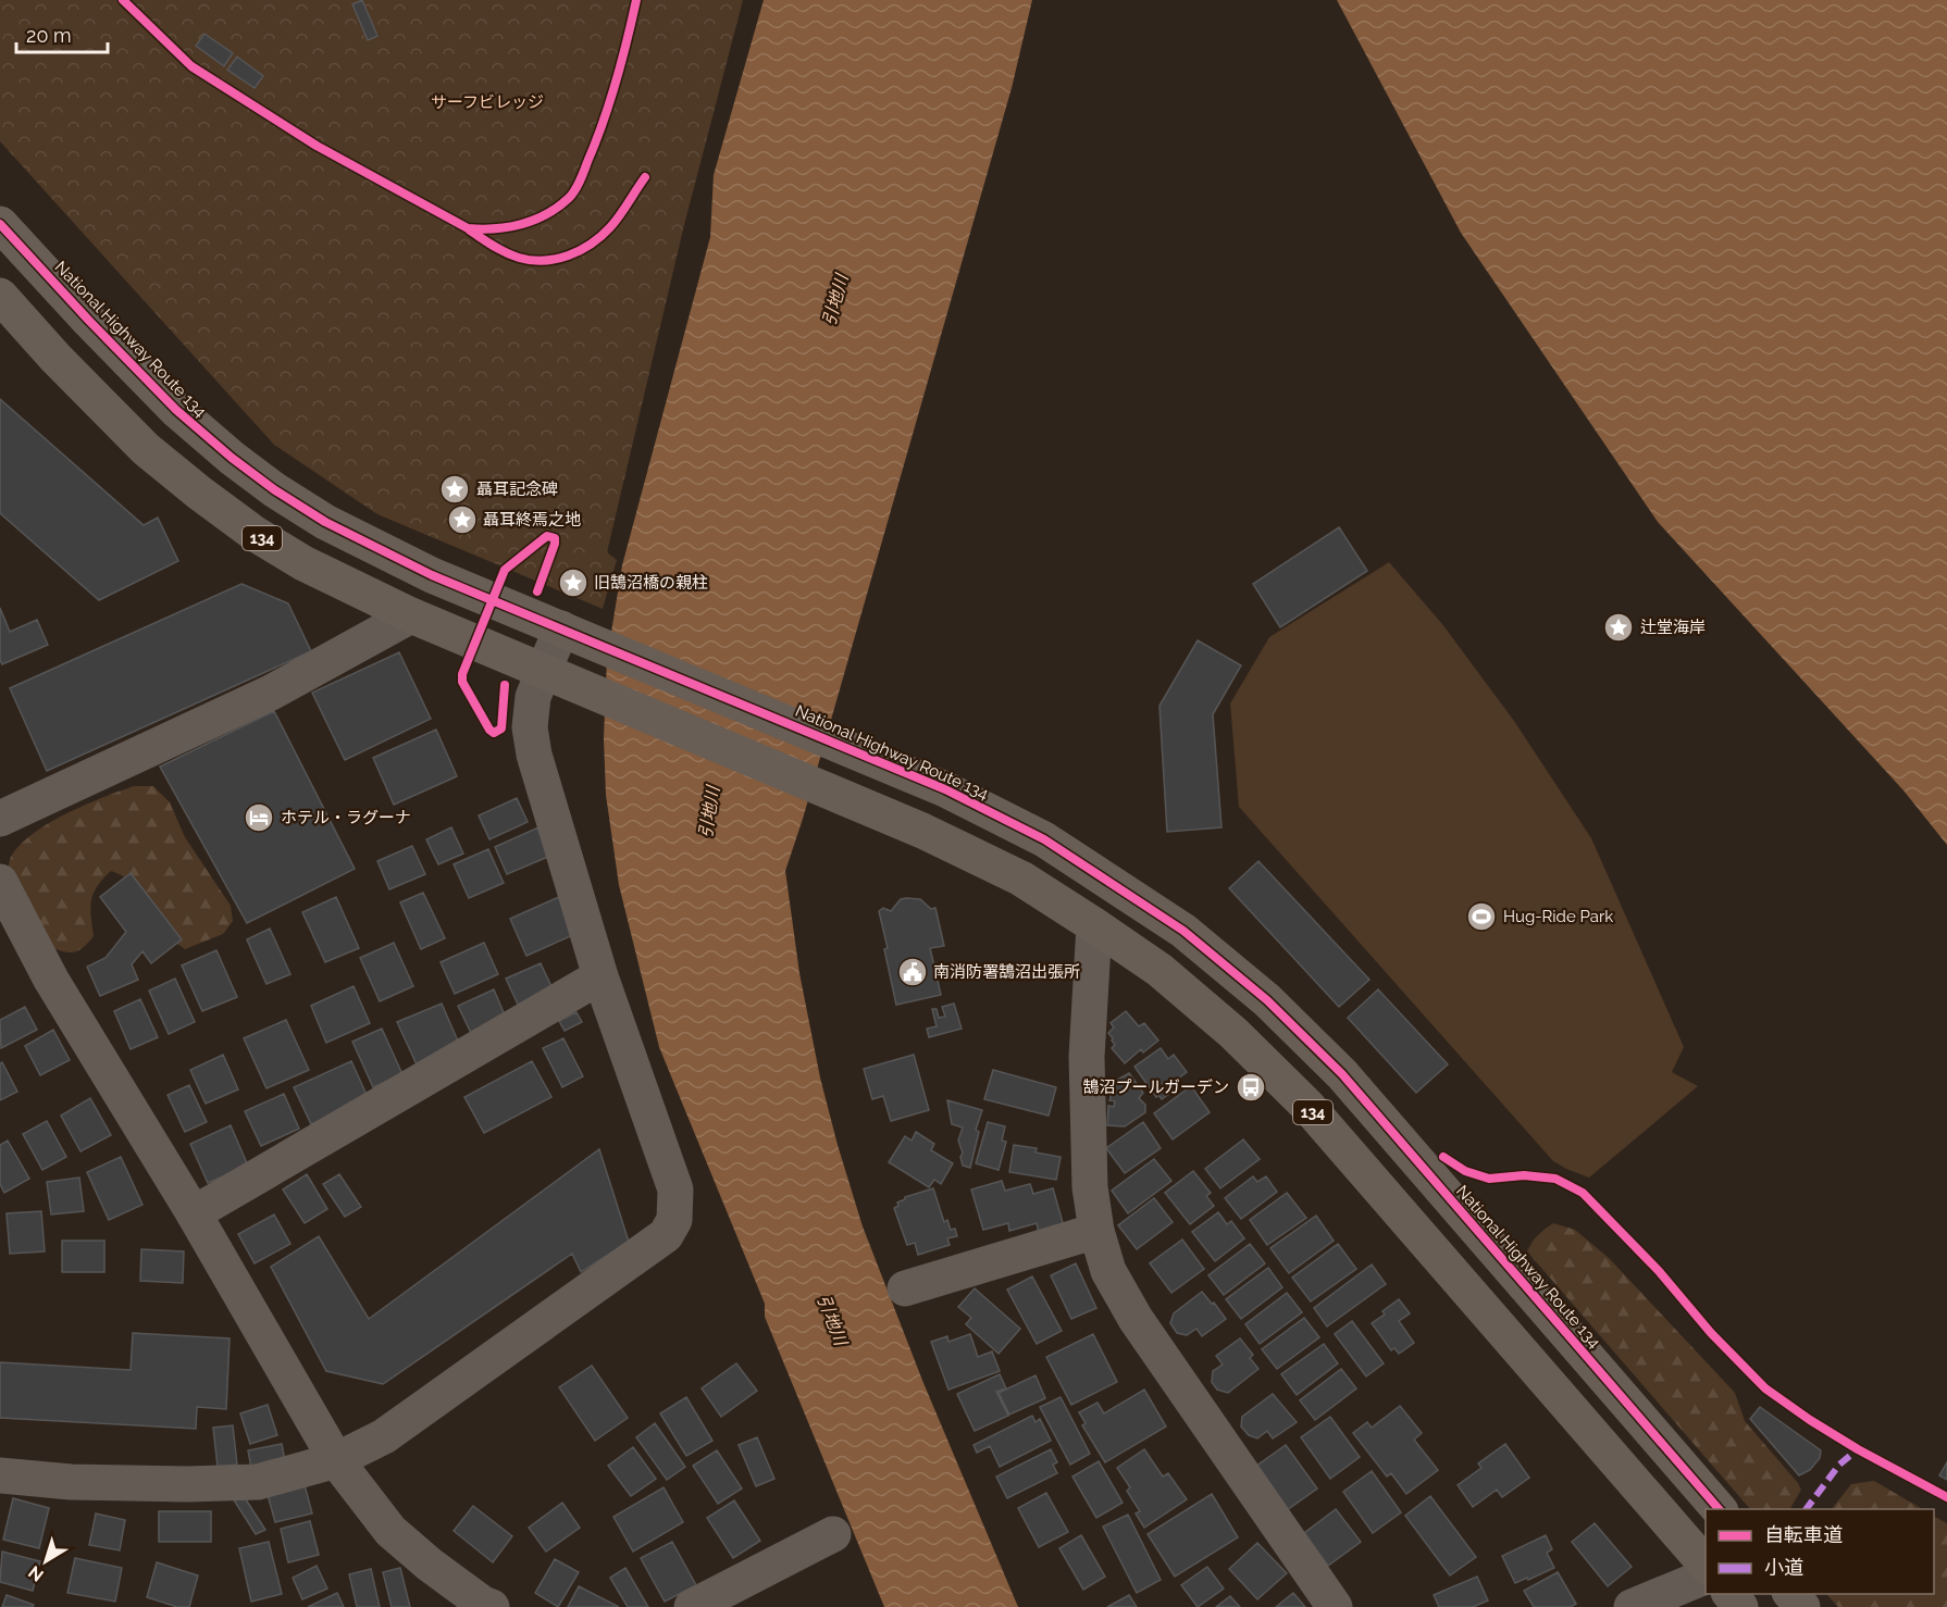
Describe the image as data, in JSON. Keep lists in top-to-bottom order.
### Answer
{
  "streets": {
    "highway": ["National Highway Route 134", "134"]
  },
  "water": ["引地川"],
  "parks": ["サーフビレッジ"],
  "places": {
    "place": [
      "聶耳記念碑",
      "聶耳終焉之地",
      "旧鵠沼橋の親柱",
      "辻堂海岸"
    ],
    "hotel": ["ホテル・ラグーナ"],
    "sports": ["Hug-Ride Park"],
    "public building": ["南消防署鵠沼出張所"],
    "bus stop": ["鵠沼プールガーデン"]
  },
  "legend": ["自転車道", "小道"],
  "scale_bar": "20 m",
  "north": "bottom left"
}
